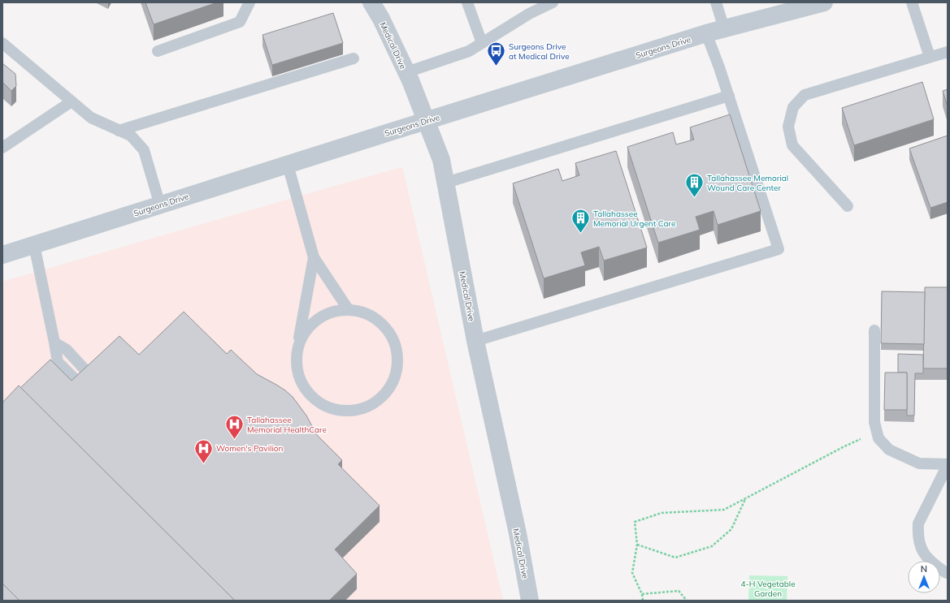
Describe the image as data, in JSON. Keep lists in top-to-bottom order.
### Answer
{
  "streets": {
    "street": ["Medical Drive", "Surgeons Drive"]
  },
  "crossings": [
    ["Medical Drive", "Surgeons Drive"]
  ],
  "parks": ["4-H Vegetable Garden"],
  "places": {
    "bus stop": ["Surgeons Drive at Medical Drive"],
    "building": ["Tallahassee Memorial Wound Care Center", "Tallahassee Memorial Urgent Care"],
    "hospital": ["Tallahassee Memorial HealthCare", "Women's Pavilion"]
  },
  "north": "top"
}
